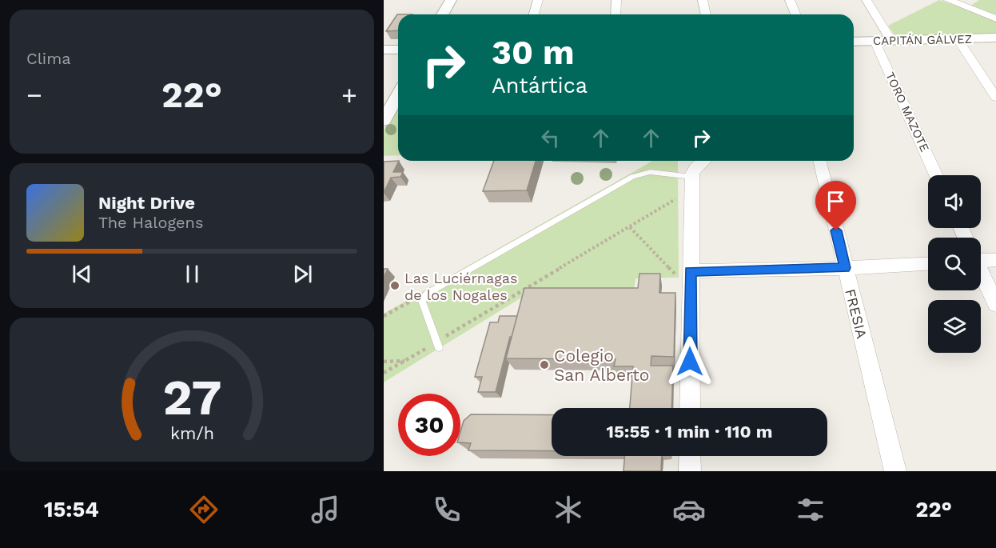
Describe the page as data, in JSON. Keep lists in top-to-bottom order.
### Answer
{
  "streets": {
    "street": ["CAPITÁN GÁLVEZ", "TORO MAZOTE", "FRESIA"]
  },
  "crossings": [
    ["CAPITÁN GÁLVEZ", "TORO MAZOTE"]
  ],
  "places": ["Las Luciérnagas de los Nogales", "Colegio San Alberto"],
  "page": {
    "tile": "Clima",
    "turn": ["30 m", "Antártica"],
    "heat": ["−", "22°", "+"],
    "song": ["Night Drive", "The Halogens"],
    "limit": "30",
    "trip": "15:55 · 1 min · 110 m",
    "tabs": ["15:54", "22°"],
    "gauge": ["27", "km/h"]
  }
}
